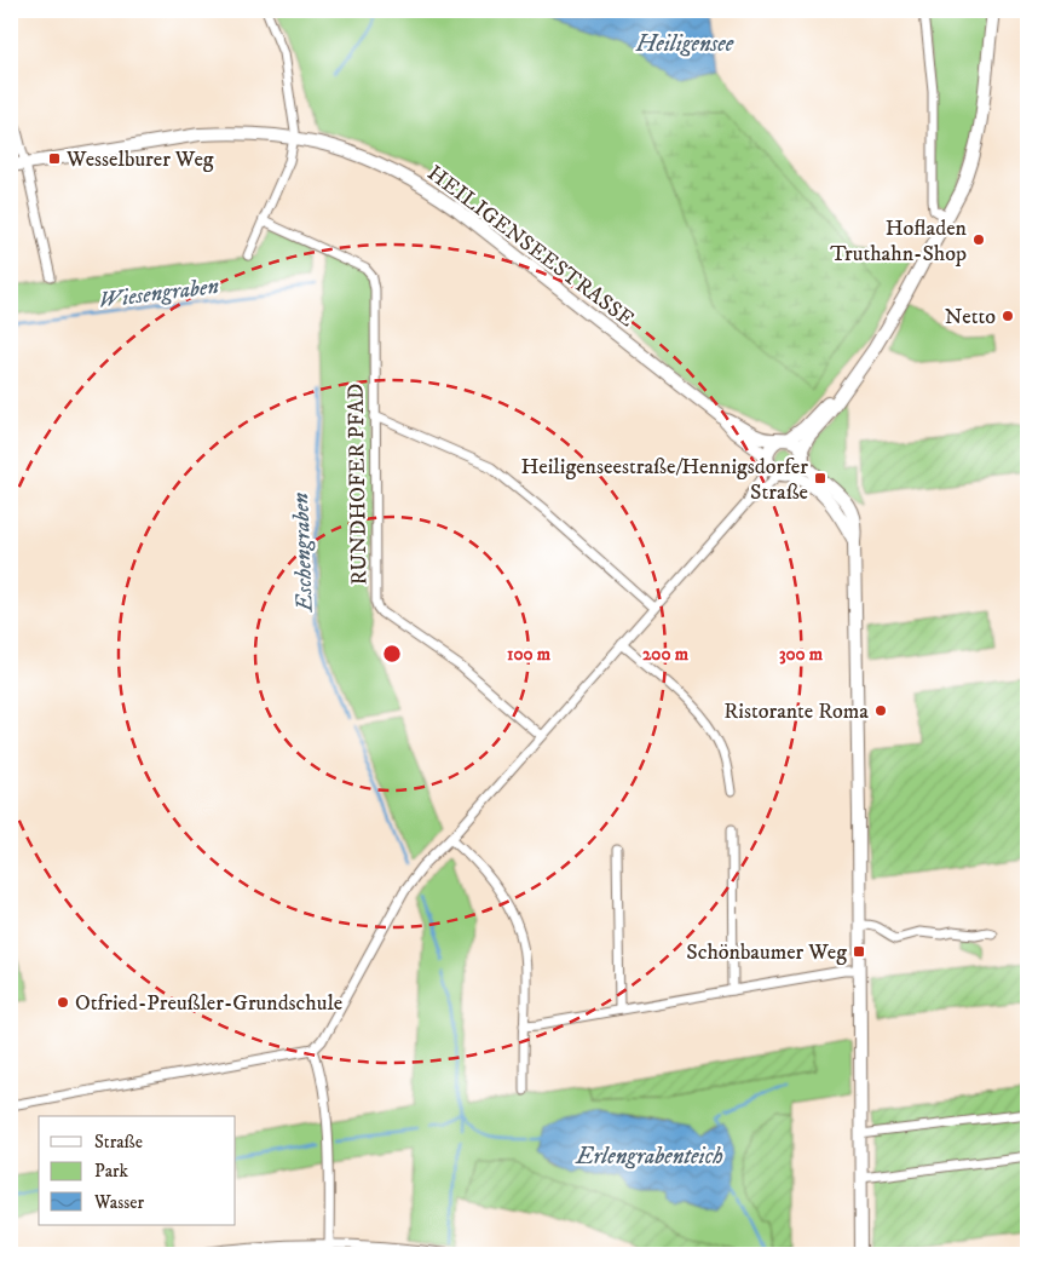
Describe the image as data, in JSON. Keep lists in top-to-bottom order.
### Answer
{
  "streets": {
    "main road": ["HEILIGENSEESTRASSE"],
    "street": ["RUNDHOFER PFAD"]
  },
  "water": [
    "Heiligensee",
    "Wiesengraben",
    "Eschengraben",
    "Erlengrabenteich"
  ],
  "places": {
    "transit": ["Wesselburer Weg", "Heiligenseestraße/Hennigsdorfer Straße", "Schönbaumer Weg"],
    "other": [
      "Hofladen Truthahn-Shop",
      "Netto",
      "Ristorante Roma",
      "Otfried-Preußler-Grundschule"
    ]
  },
  "legend": ["Straße", "Park", "Wasser"],
  "rings": ["100 m", "200 m", "300 m"]
}
